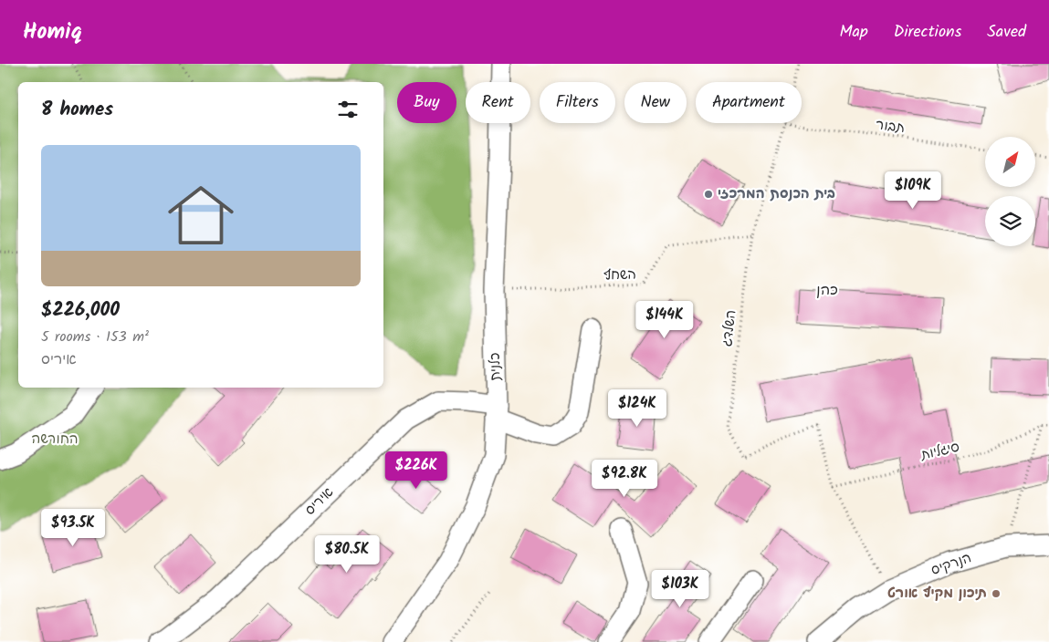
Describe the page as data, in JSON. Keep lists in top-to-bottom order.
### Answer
{
  "streets": {
    "street": ["כלנית", "איריס", "הנרקיס"],
    "path": [
      "תבור",
      "השחף",
      "השלדג",
      "סיגליות"
    ]
  },
  "crossings": [
    ["תבור", "השלדג"],
    ["השחף", "השלדג"],
    ["השחף", "כלנית"],
    ["השלדג", "סיגליות"],
    ["כלנית", "איריס"]
  ],
  "districts": ["כהן"],
  "parks": ["החורשה"],
  "places": ["בית הכנסת המרכזי", "תיכון מקיף אורט"],
  "north": "top right",
  "page": {
    "header": "Homiq",
    "nav": ["Map", "Directions", "Saved"],
    "chip": [
      "Buy",
      "Rent",
      "Filters",
      "New",
      "Apartment"
    ],
    "heading": "8 homes",
    "list": [
      {
        "name": "$226,000",
        "note": "5 rooms · 153 m² · איריס"
      }
    ],
    "price": [
      "$109K",
      "$144K",
      "$124K",
      "$226K",
      "$92.8K",
      "$93.5K",
      "$80.5K",
      "$103K"
    ]
  }
}
